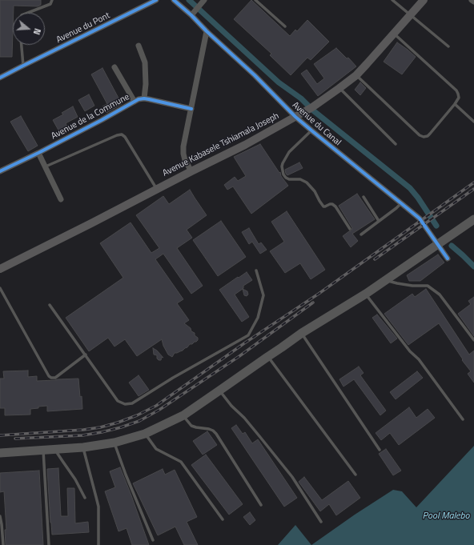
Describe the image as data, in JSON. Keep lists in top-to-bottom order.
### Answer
{
  "streets": {
    "main road": ["Avenue Kabasele Tshiamala Joseph"],
    "street": ["Avenue du Pont", "Avenue de la Commune", "Avenue du Canal"]
  },
  "crossings": [
    ["Avenue du Canal", "Avenue Kabasele Tshiamala Joseph"]
  ],
  "water": ["Pool Malebo"],
  "north": "right"
}
